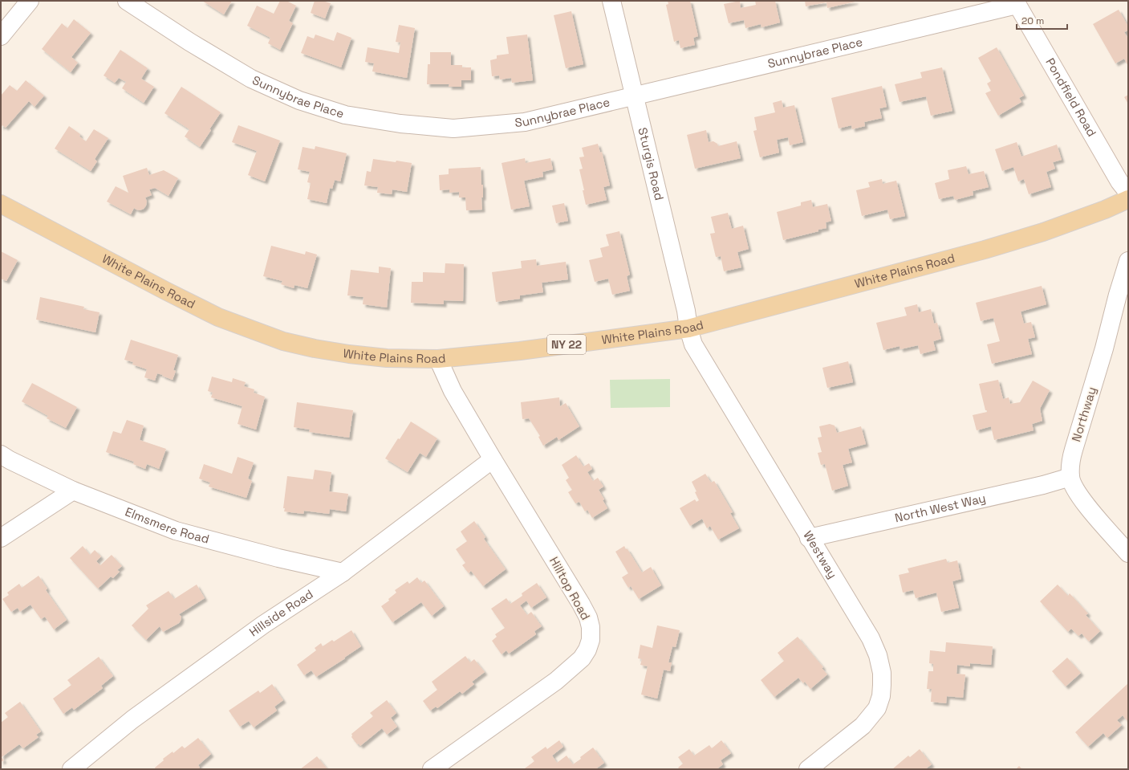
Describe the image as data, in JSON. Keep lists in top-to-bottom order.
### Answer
{
  "streets": {
    "main road": ["White Plains Road", "NY 22"],
    "street": [
      "Sunnybrae Place",
      "Pondfield Road",
      "Sturgis Road",
      "Northway",
      "North West Way",
      "Elmsmere Road",
      "Westway",
      "Hilltop Road",
      "Hillside Road"
    ]
  },
  "crossings": [
    ["Sunnybrae Place", "Pondfield Road"],
    ["Sunnybrae Place", "Sturgis Road"],
    ["Sturgis Road", "White Plains Road"],
    ["Sturgis Road", "Westway"],
    ["White Plains Road", "Westway"],
    ["White Plains Road", "Hilltop Road"],
    ["Northway", "North West Way"],
    ["North West Way", "Westway"],
    ["Elmsmere Road", "Hillside Road"],
    ["Hilltop Road", "Hillside Road"]
  ],
  "scale_bar": "20 m"
}
